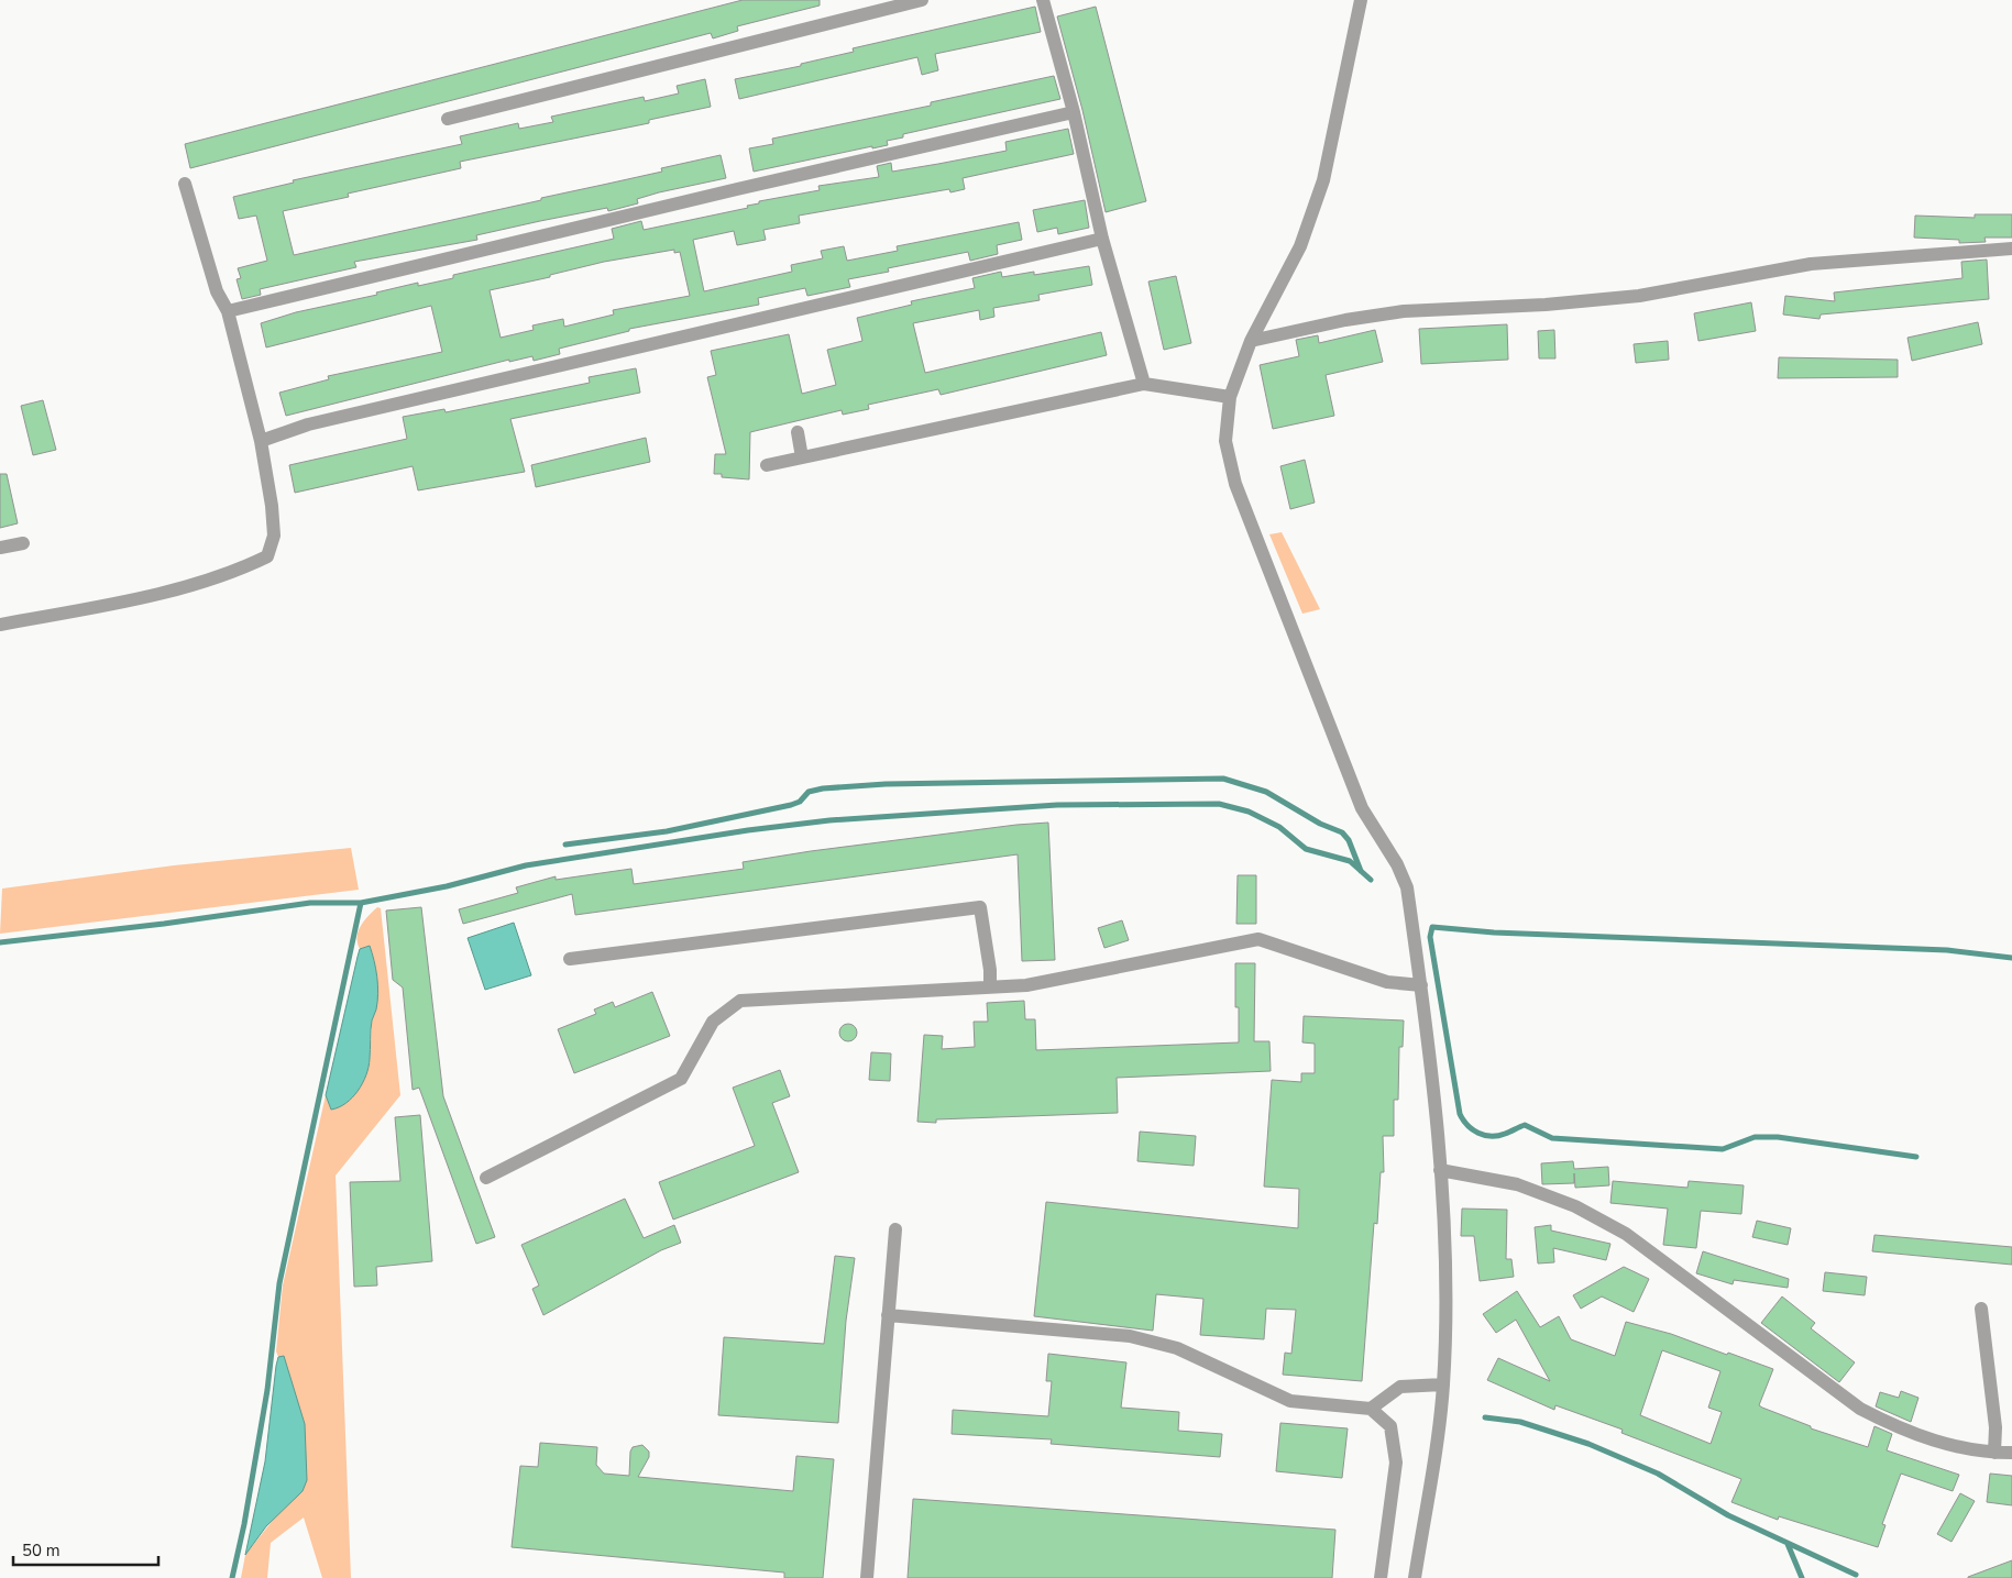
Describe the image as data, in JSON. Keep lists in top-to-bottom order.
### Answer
{
  "scale_bar": "50 m"
}
